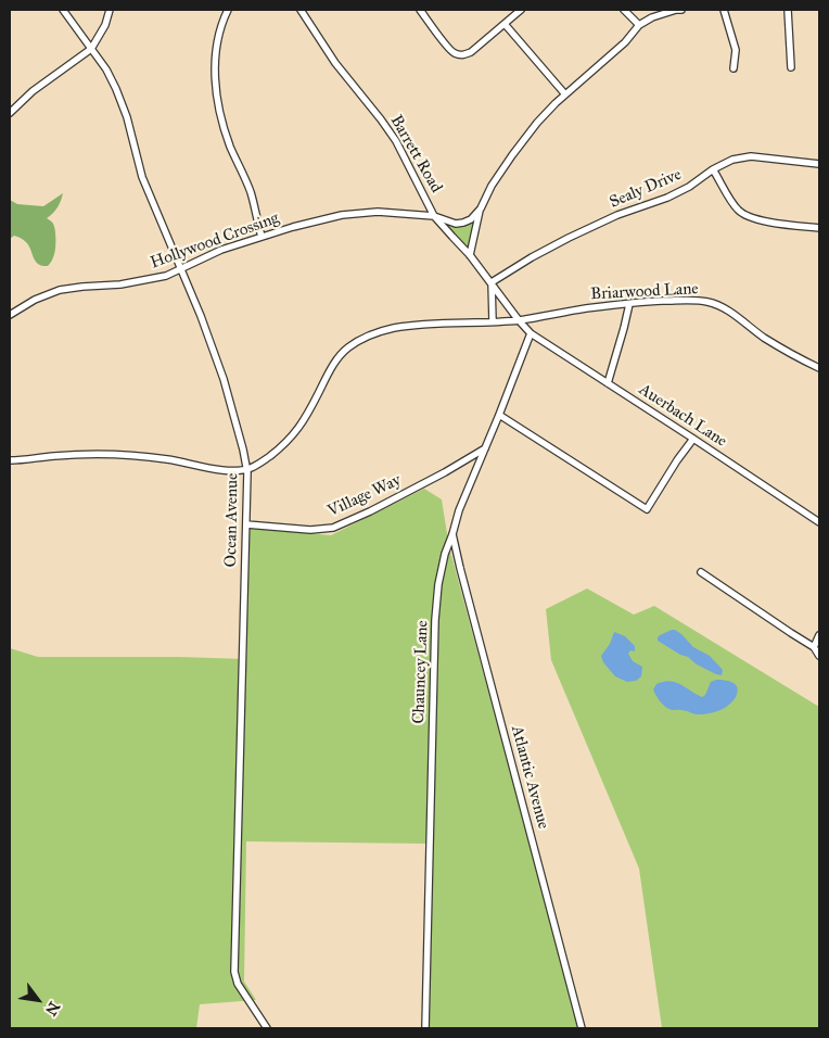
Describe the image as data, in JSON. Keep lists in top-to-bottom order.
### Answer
{
  "streets": {
    "street": [
      "Barrett Road",
      "Sealy Drive",
      "Hollywood Crossing",
      "Briarwood Lane",
      "Auerbach Lane",
      "Village Way",
      "Ocean Avenue",
      "Chauncey Lane",
      "Atlantic Avenue"
    ]
  },
  "crossings": [
    ["Barrett Road", "Sealy Drive"],
    ["Barrett Road", "Hollywood Crossing"],
    ["Barrett Road", "Briarwood Lane"],
    ["Hollywood Crossing", "Ocean Avenue"],
    ["Briarwood Lane", "Ocean Avenue"],
    ["Auerbach Lane", "Chauncey Lane"],
    ["Village Way", "Ocean Avenue"],
    ["Village Way", "Chauncey Lane"],
    ["Chauncey Lane", "Atlantic Avenue"]
  ],
  "north": "bottom right"
}
